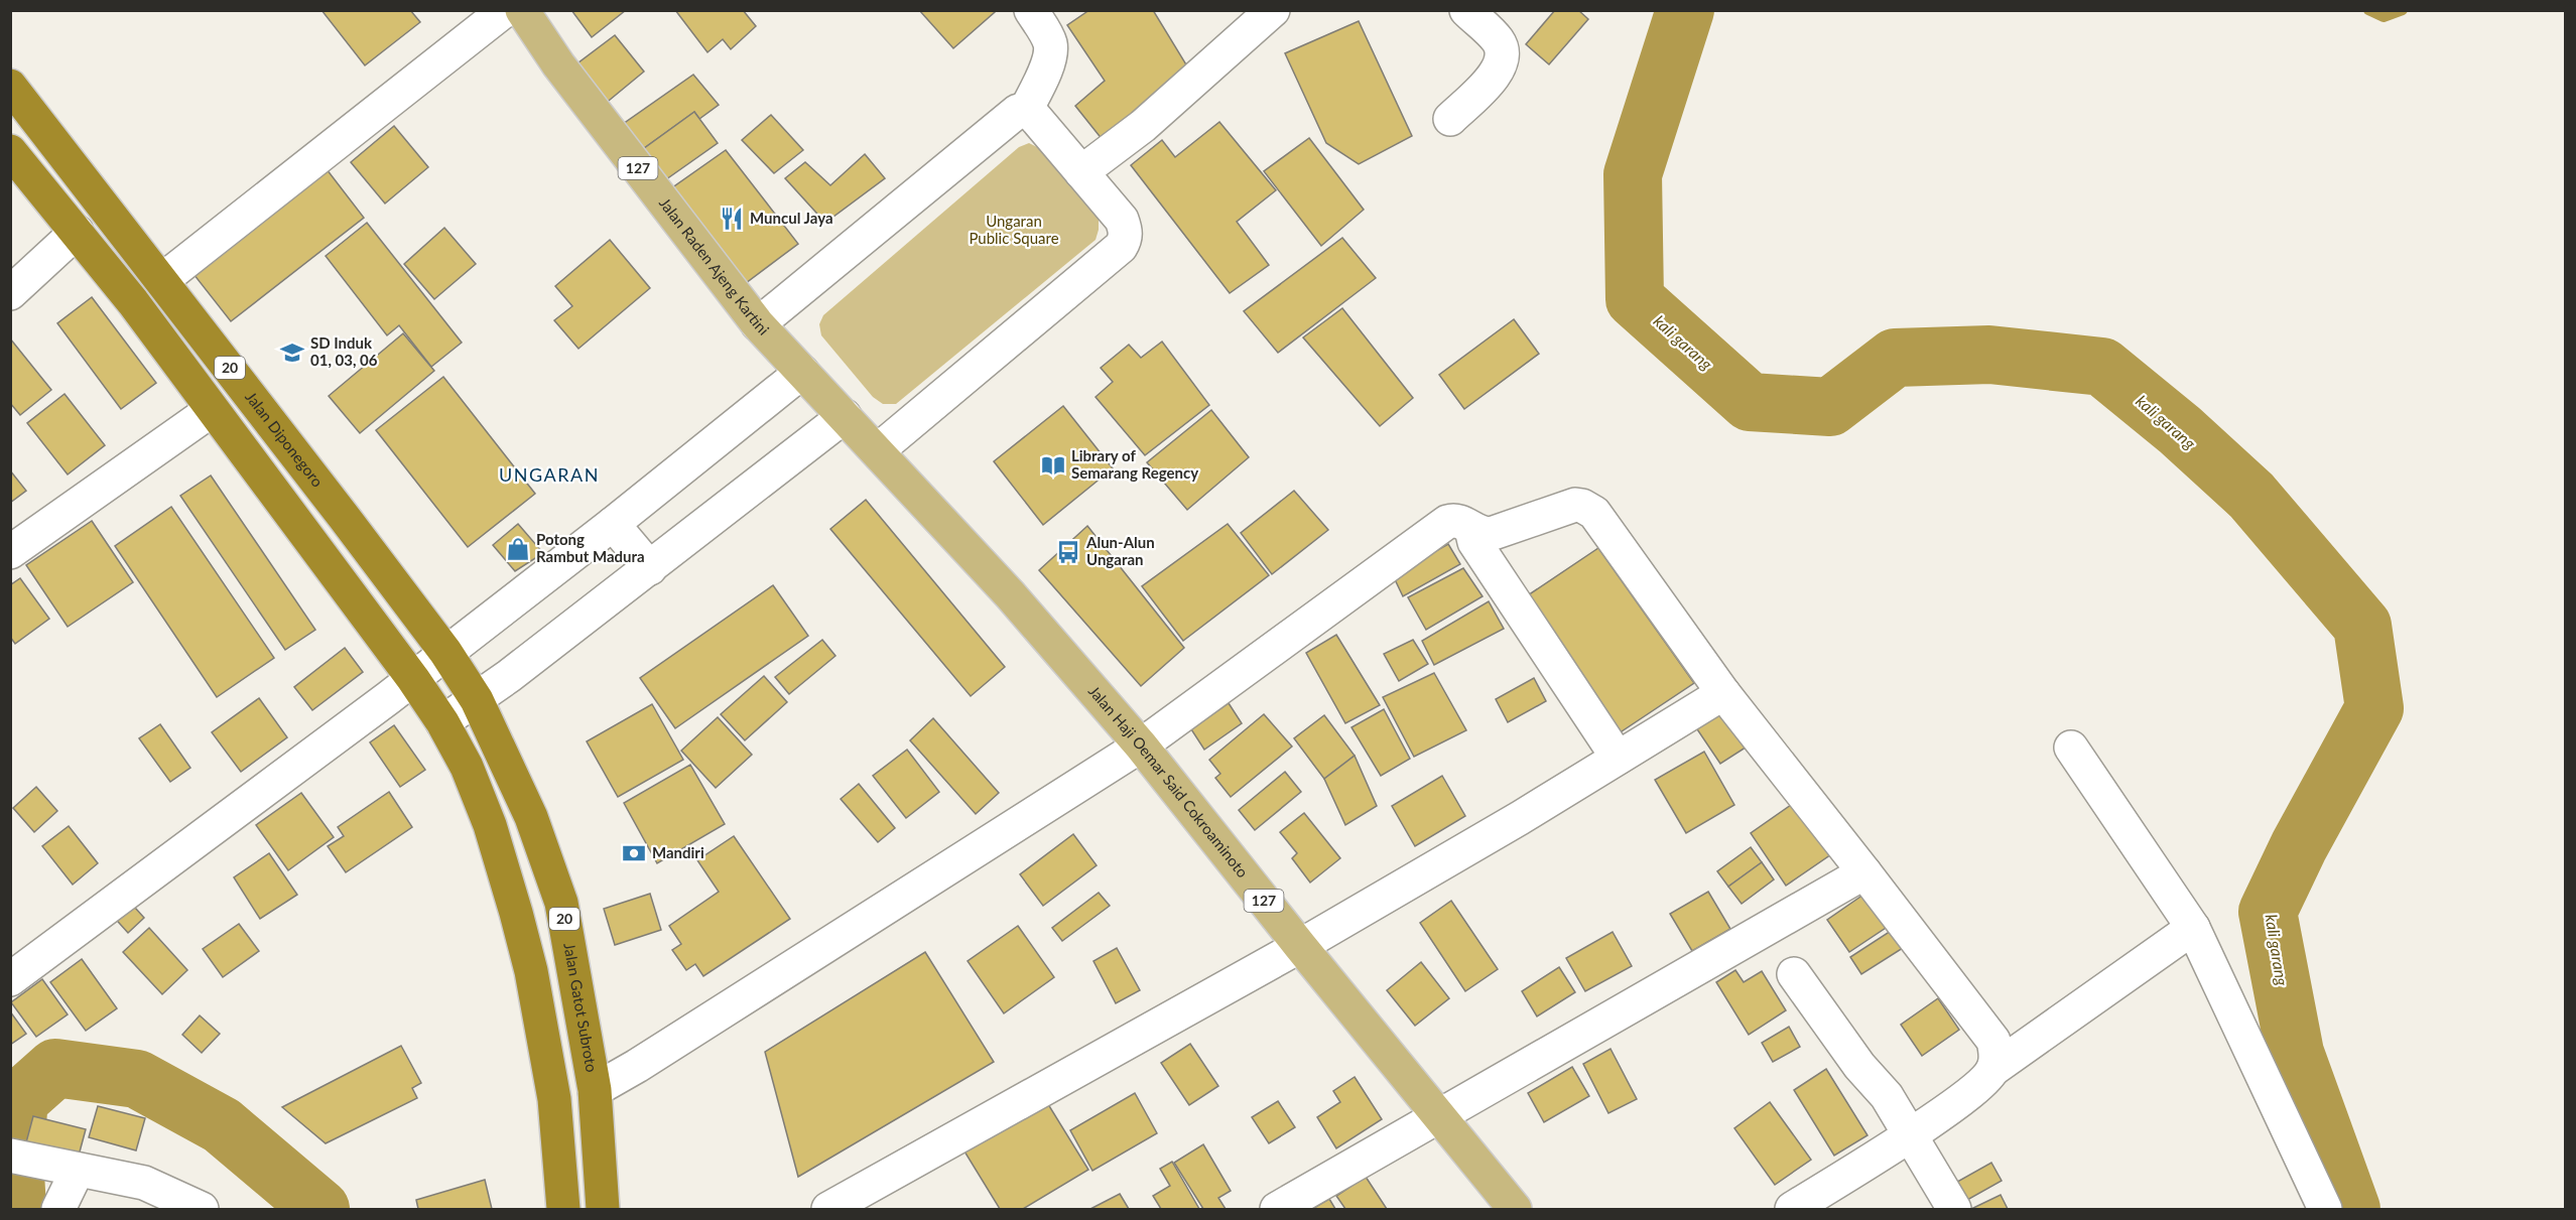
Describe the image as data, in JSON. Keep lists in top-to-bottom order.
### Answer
{
  "streets": {
    "highway": ["20", "Jalan Diponegoro", "Jalan Gatot Subroto"],
    "main road": ["127", "Jalan Raden Ajeng Kartini", "Jalan Haji Oemar Said Cokroaminoto"]
  },
  "crossings": [
    ["Jalan Raden Ajeng Kartini", "Jalan Haji Oemar Said Cokroaminoto"],
    ["Jalan Diponegoro", "Jalan Gatot Subroto"]
  ],
  "districts": ["UNGARAN"],
  "water": ["kali garang"],
  "parks": ["Ungaran Public Square"],
  "places": {
    "restaurant": ["Muncul Jaya"],
    "school or university": ["SD Induk 01, 03, 06"],
    "library": ["Library of Semarang Regency"],
    "shop": ["Potong Rambut Madura"],
    "bus stop": ["Alun-Alun Ungaran"],
    "bank": ["Mandiri"]
  }
}
